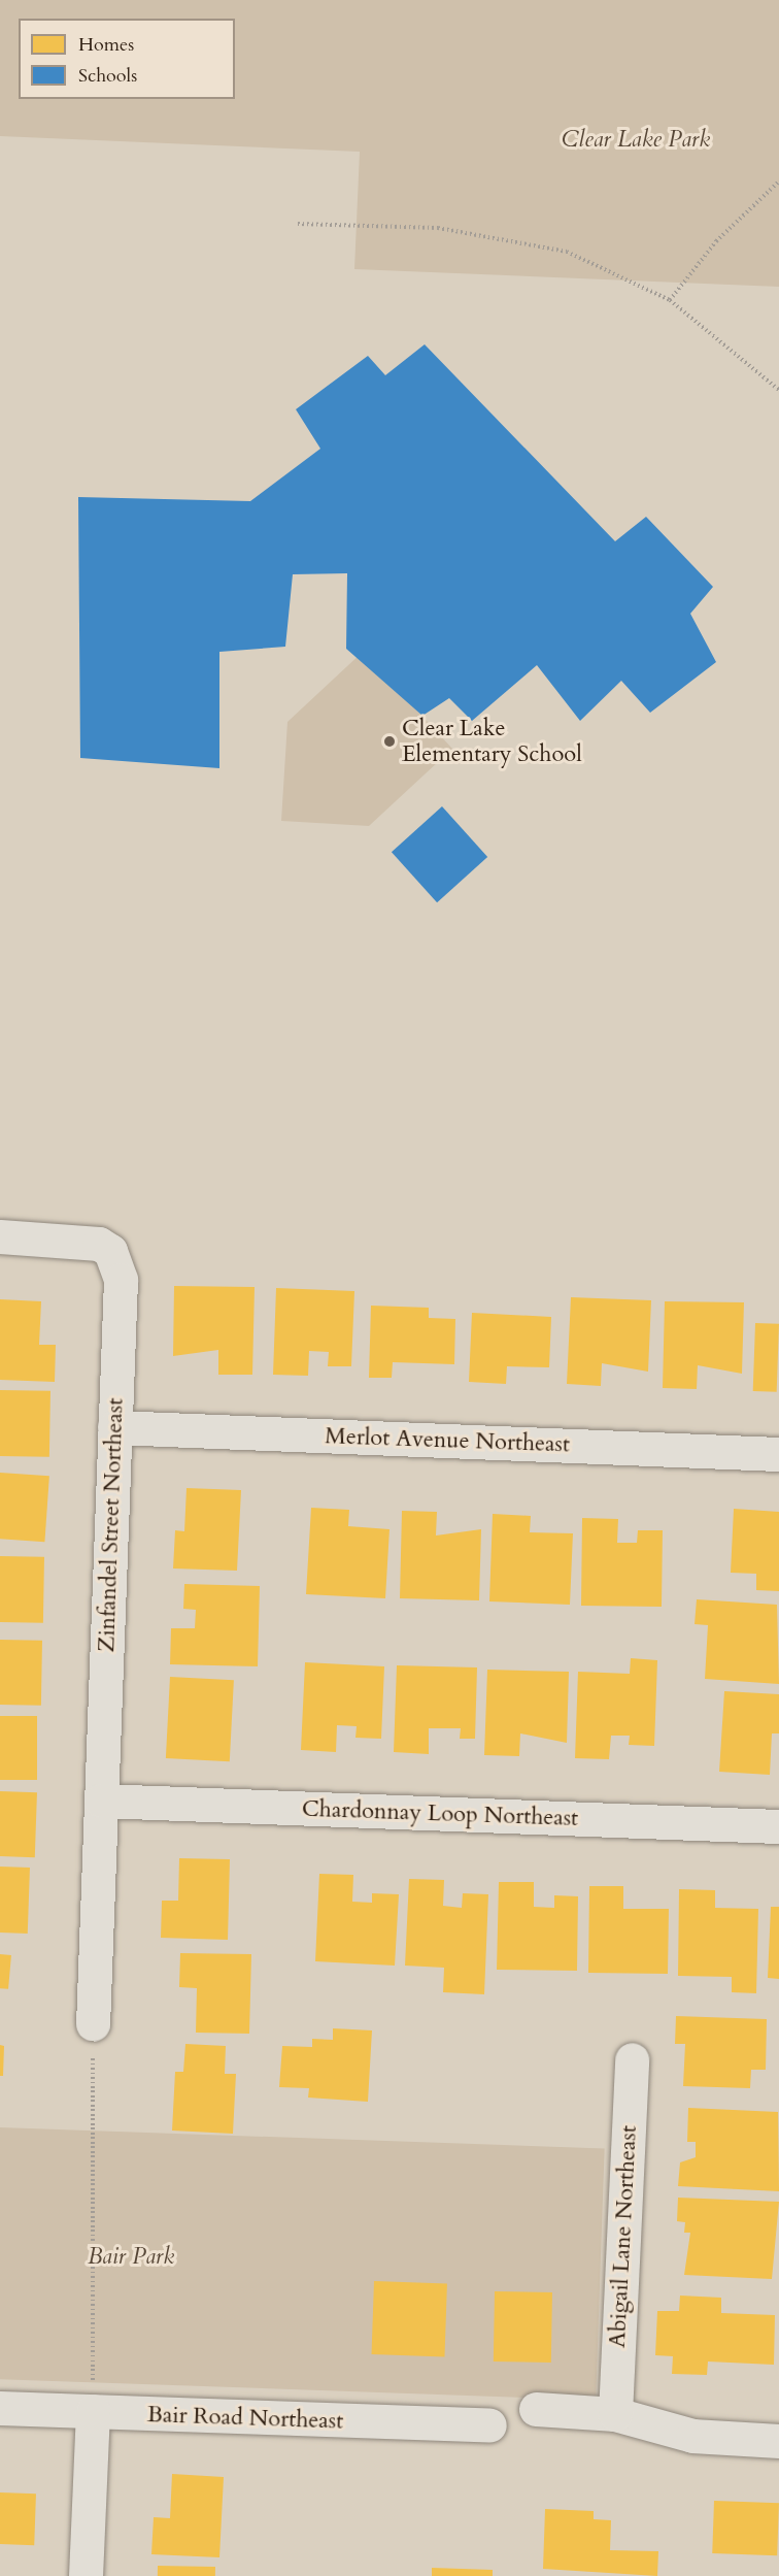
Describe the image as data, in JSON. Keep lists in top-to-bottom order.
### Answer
{
  "streets": {
    "street": [
      "Merlot Avenue Northeast",
      "Zinfandel Street Northeast",
      "Chardonnay Loop Northeast",
      "Abigail Lane Northeast",
      "Bair Road Northeast"
    ]
  },
  "crossings": [
    ["Merlot Avenue Northeast", "Zinfandel Street Northeast"],
    ["Zinfandel Street Northeast", "Chardonnay Loop Northeast"]
  ],
  "parks": ["Clear Lake Park", "Bair Park"],
  "places": ["Clear Lake Elementary School"],
  "legend": ["Homes", "Schools"]
}
